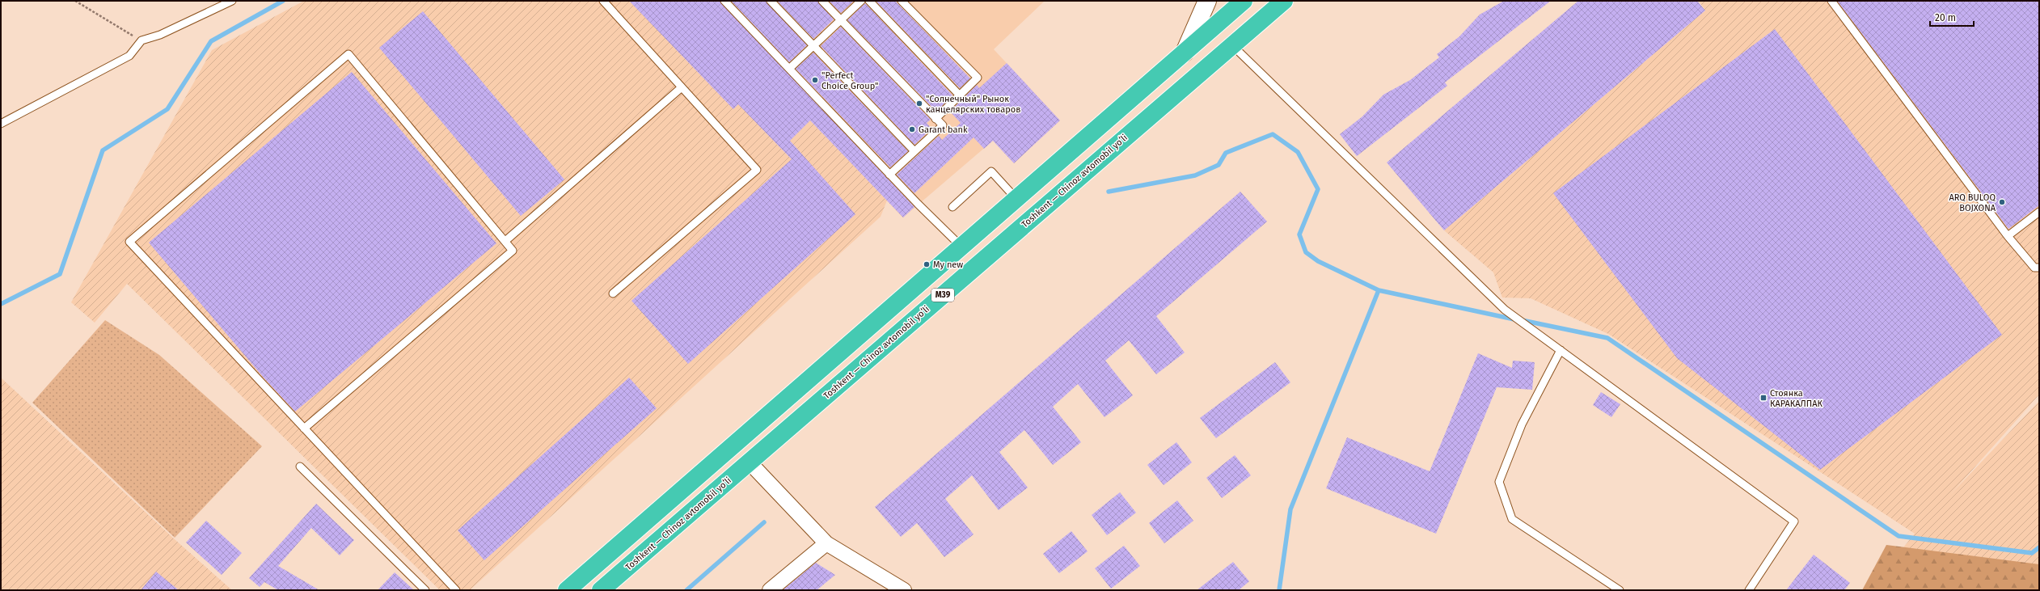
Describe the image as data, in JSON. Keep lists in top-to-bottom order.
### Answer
{
  "streets": {
    "highway": ["Toshkent — Chinoz avtomobil yoʻli", "M39"]
  },
  "places": {
    "other": [
      "\"Perfect Choice Group\"",
      "\"Солнечный\" Рынок канцелярских товаров",
      "Garant bank",
      "ARQ BULOQ BOJXONA",
      "My new"
    ],
    "transit": ["Стоянка КАРАКАЛПАК"]
  },
  "scale_bar": "20 m"
}
